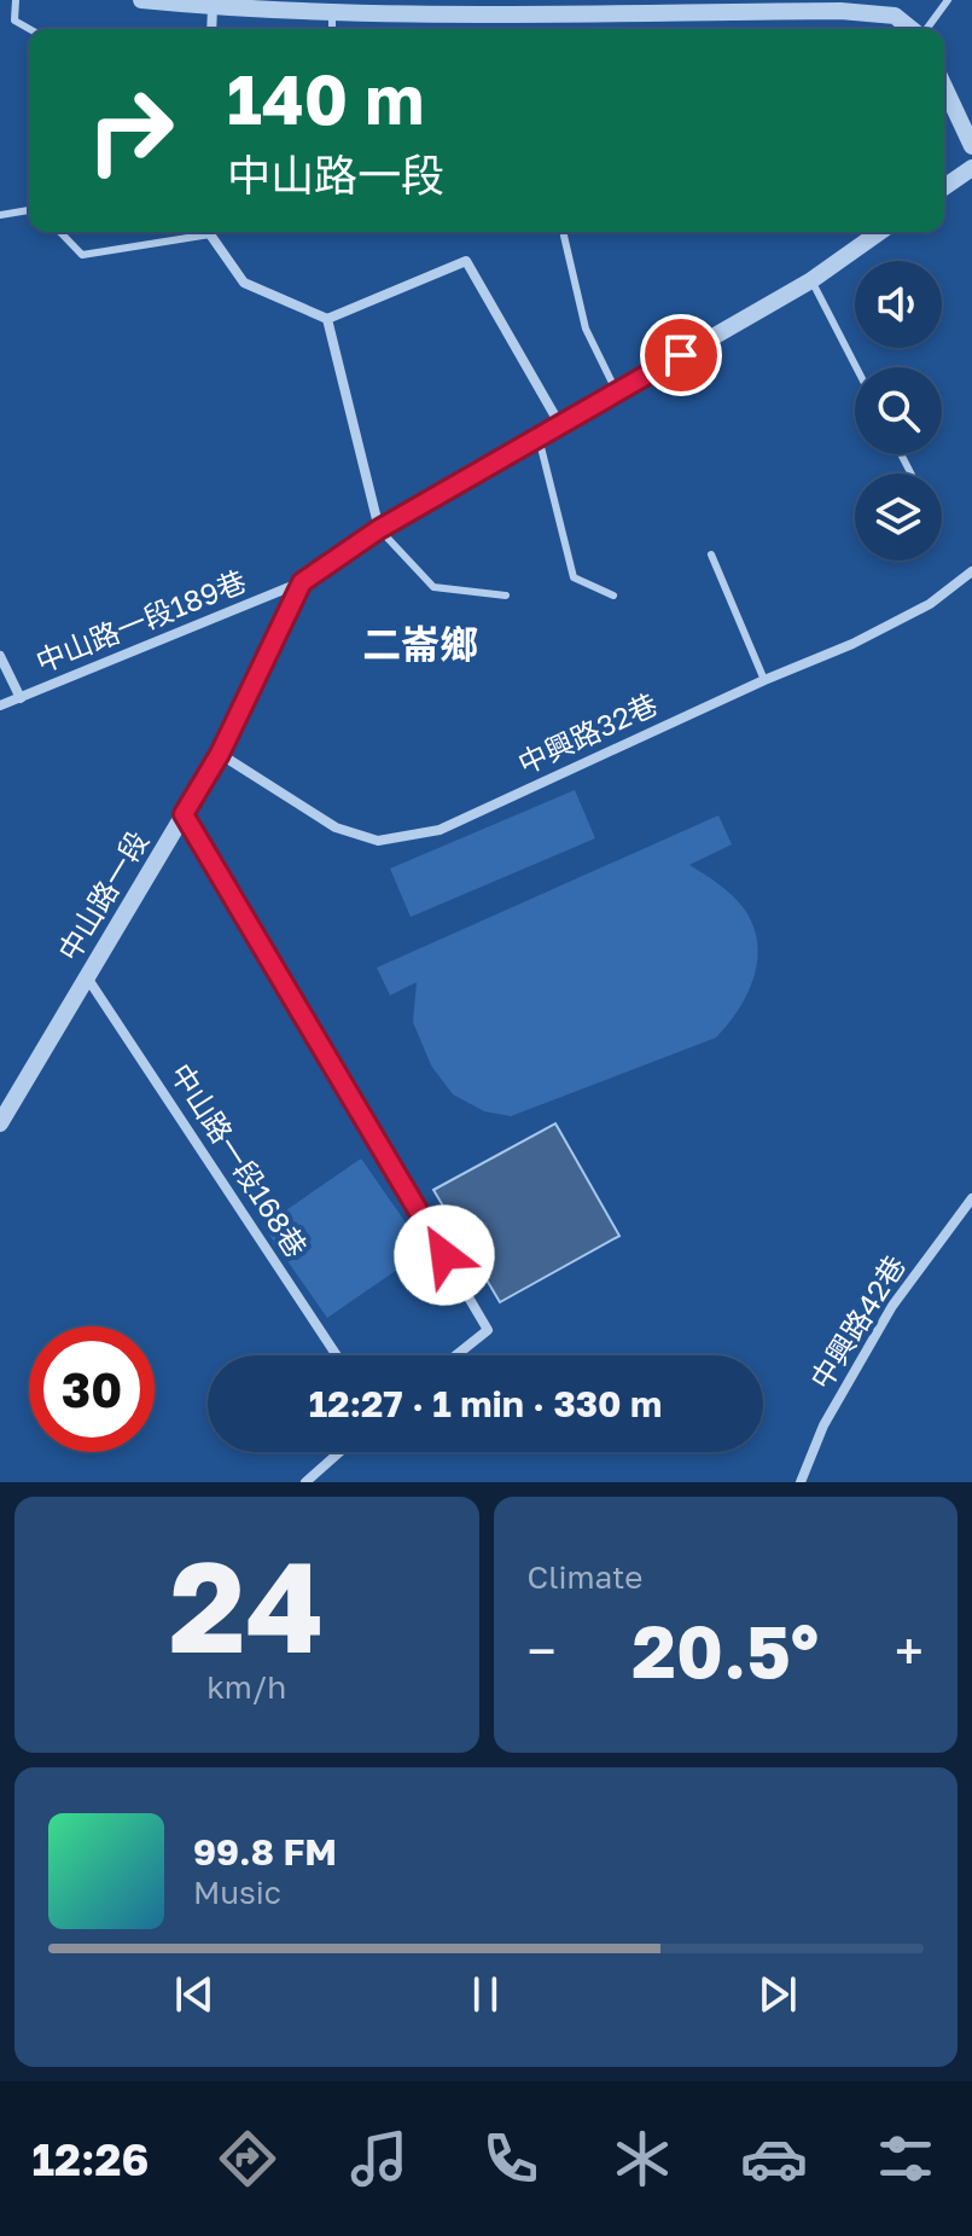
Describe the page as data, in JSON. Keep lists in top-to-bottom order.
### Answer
{
  "streets": {
    "street": [
      "中山路一段189巷",
      "中興路32巷",
      "中山路一段",
      "中山路一段168巷",
      "中興路42巷"
    ]
  },
  "crossings": [
    ["中山路一段189巷", "中山路一段"],
    ["中興路32巷", "中山路一段"],
    ["中山路一段", "中山路一段168巷"]
  ],
  "districts": ["二崙鄉"],
  "page": {
    "turn": ["140 m", "中山路一段"],
    "limit": "30",
    "trip": "12:27 · 1 min · 330 m",
    "tile": [
      ["24", "km/h"],
      "Climate"
    ],
    "heat": ["−", "20.5°", "+"],
    "song": ["99.8 FM", "Music"],
    "tabs": "12:26"
  }
}
